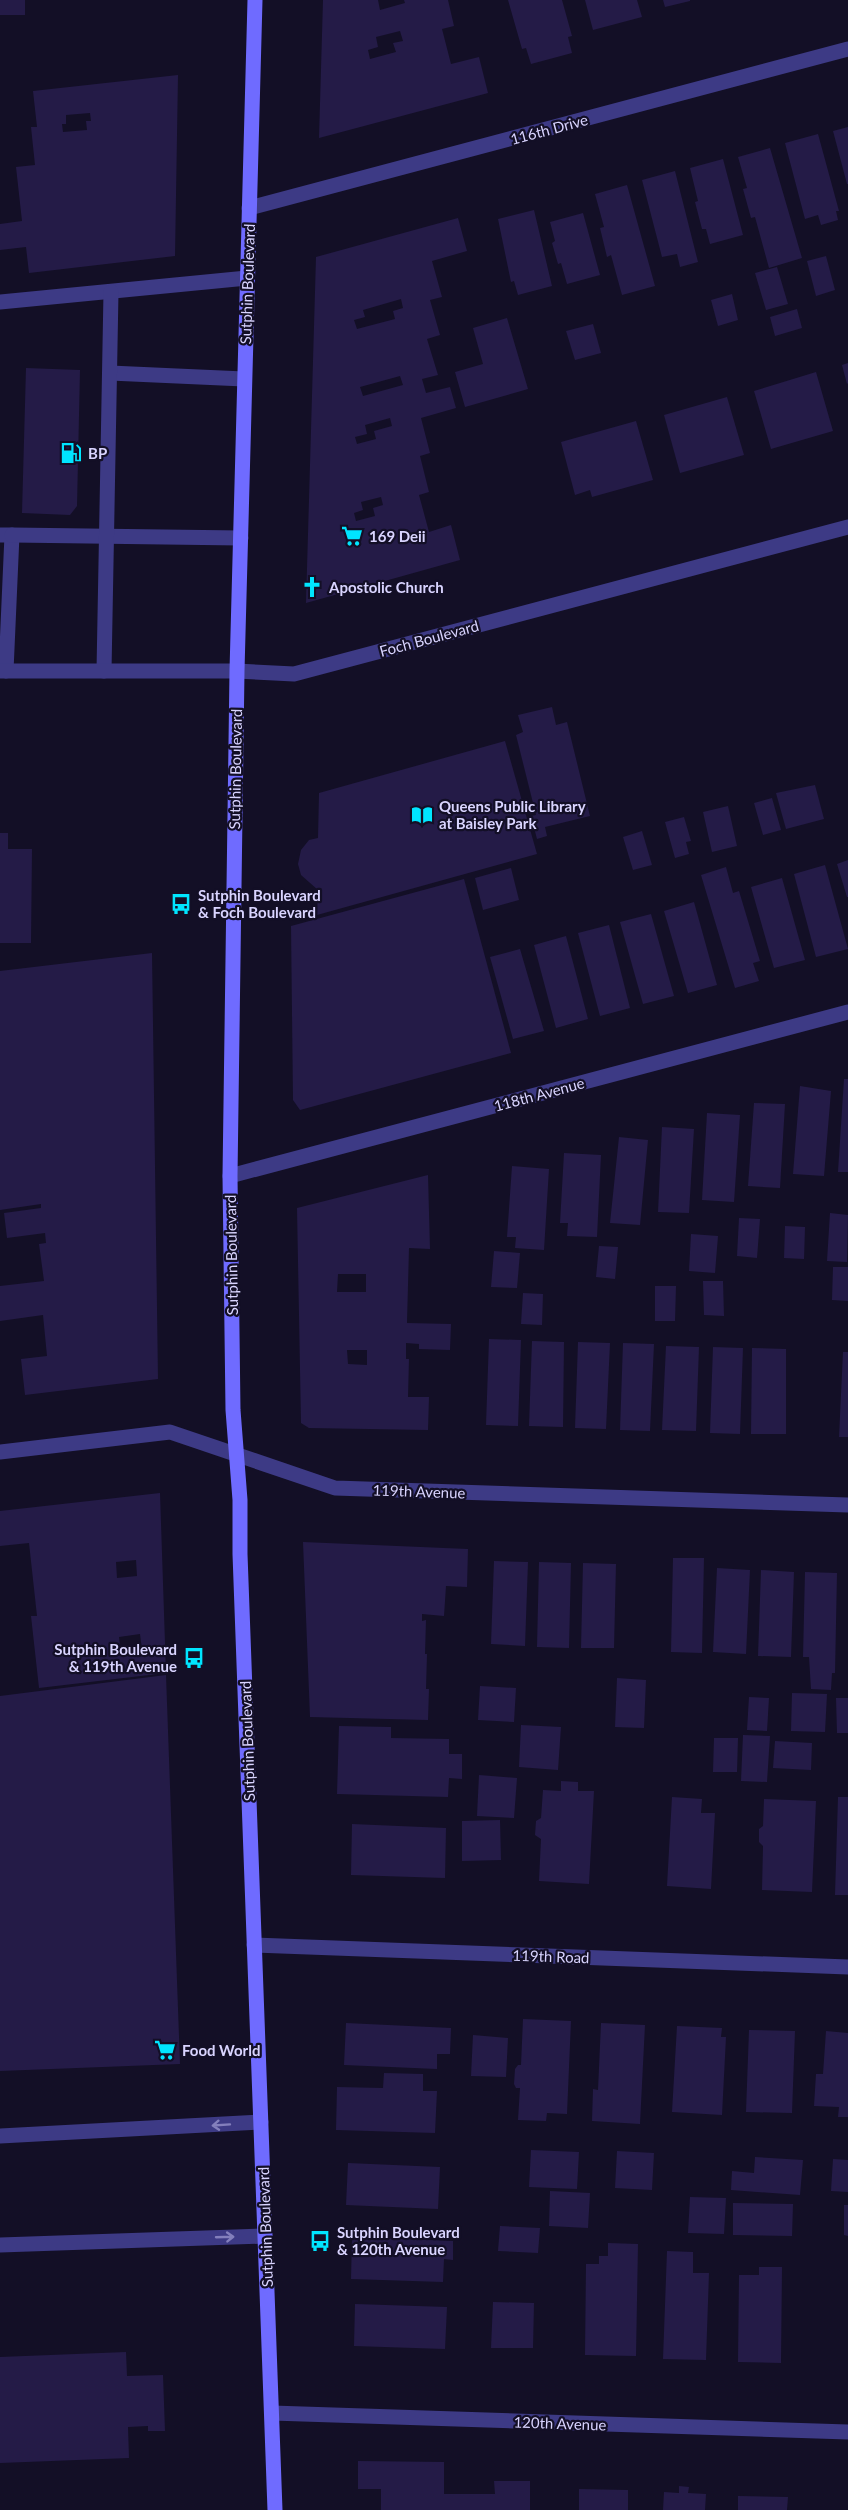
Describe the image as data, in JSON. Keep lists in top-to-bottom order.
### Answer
{
  "streets": {
    "main road": ["Sutphin Boulevard"],
    "street": [
      "116th Drive",
      "Foch Boulevard",
      "118th Avenue",
      "119th Avenue",
      "119th Road",
      "120th Avenue"
    ]
  },
  "crossings": [
    ["116th Drive", "Sutphin Boulevard"],
    ["Sutphin Boulevard", "Foch Boulevard"],
    ["Sutphin Boulevard", "118th Avenue"],
    ["Sutphin Boulevard", "119th Avenue"],
    ["Sutphin Boulevard", "119th Road"],
    ["Sutphin Boulevard", "120th Avenue"]
  ],
  "places": {
    "fuel station": ["BP"],
    "supermarket": ["169 Deii", "Food World"],
    "church": ["Apostolic Church"],
    "library": ["Queens Public Library at Baisley Park"],
    "bus stop": ["Sutphin Boulevard & Foch Boulevard", "Sutphin Boulevard & 119th Avenue", "Sutphin Boulevard & 120th Avenue"]
  }
}
